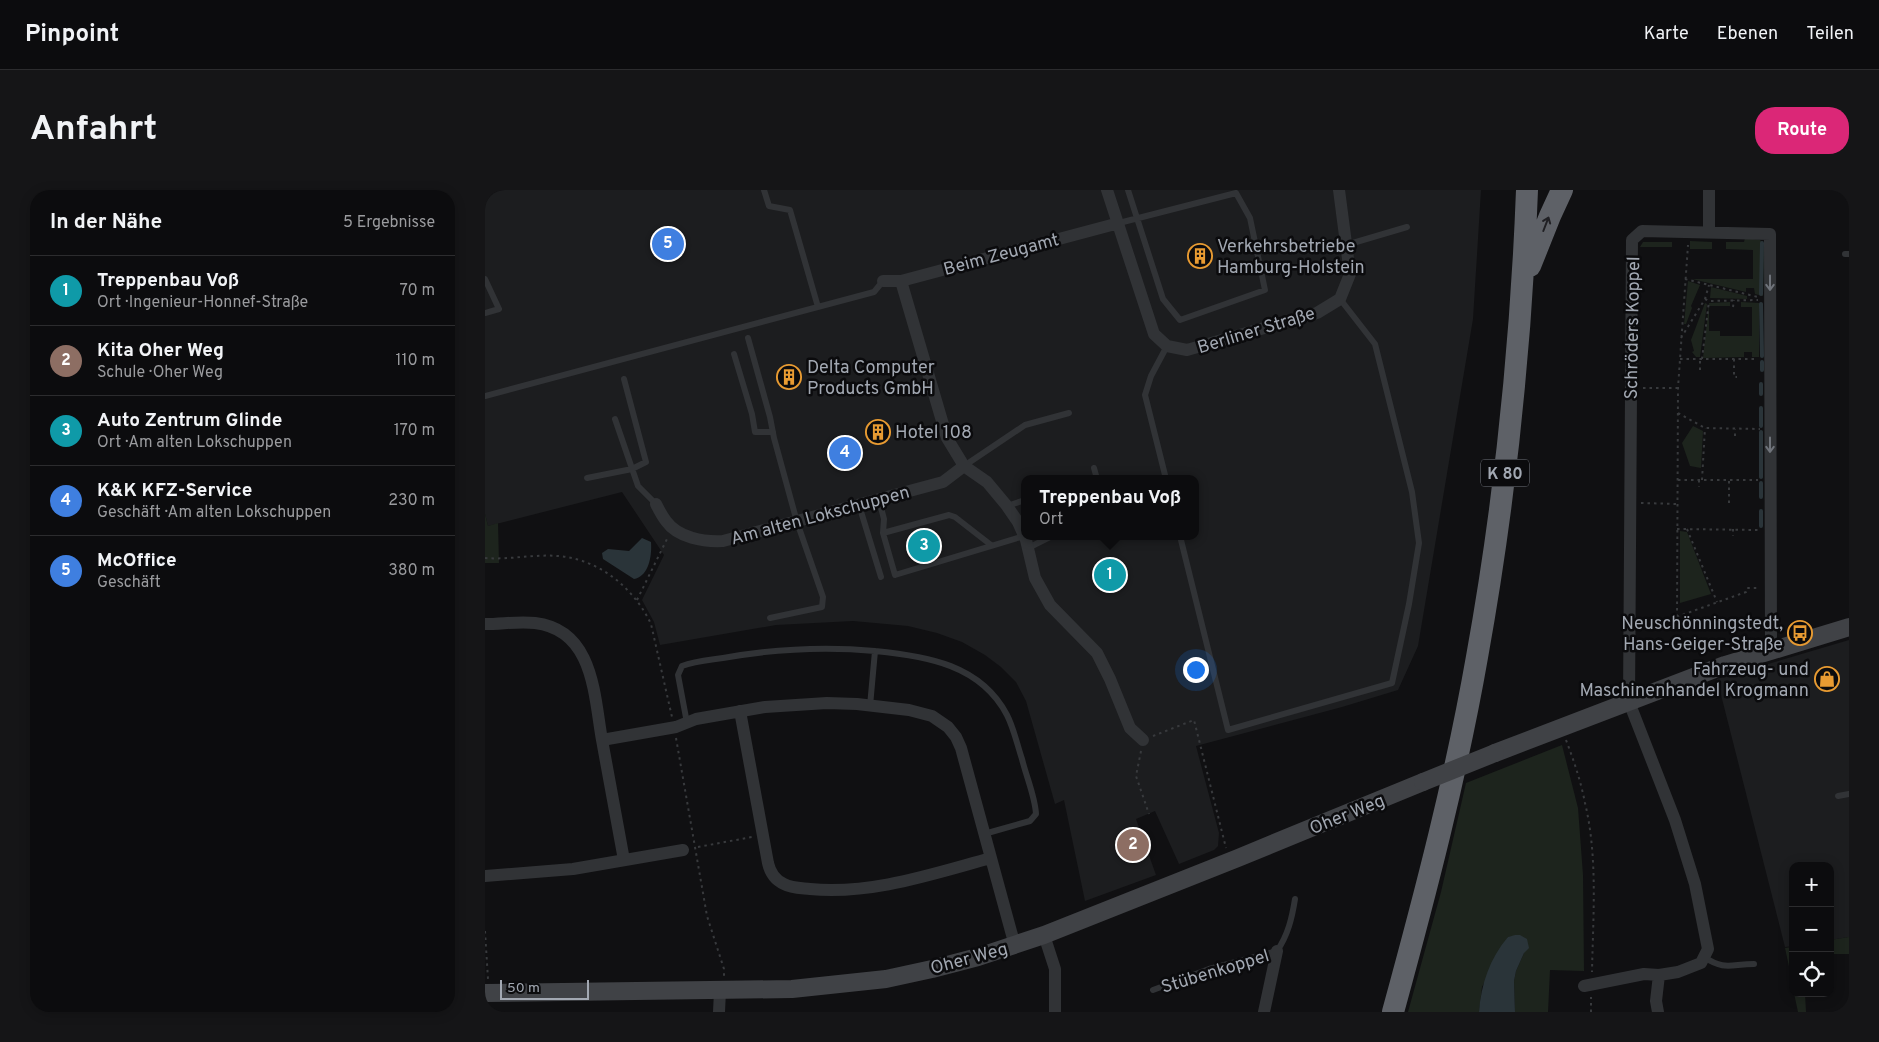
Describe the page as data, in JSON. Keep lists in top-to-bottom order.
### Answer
{
  "streets": {
    "highway": ["K 80"],
    "street": [
      "Beim Zeugamt",
      "Schröders Koppel",
      "Berliner Straße",
      "Am alten Lokschuppen",
      "Oher Weg",
      "Stübenkoppel"
    ]
  },
  "places": {
    "building": ["Verkehrsbetriebe Hamburg-Holstein", "Delta Computer Products GmbH", "Hotel 108"],
    "bus stop": ["Neuschönningstedt, Hans-Geiger-Straße"],
    "shop": ["Fahrzeug- und Maschinenhandel Krogmann"]
  },
  "scale_bar": "50 m",
  "page": {
    "header": "Pinpoint",
    "nav": ["Karte", "Ebenen", "Teilen"],
    "buttons": "Route",
    "title": "Anfahrt",
    "heading": ["In der Nähe", "5 Ergebnisse"],
    "pins": [
      "5",
      "4",
      "3",
      "1",
      "2"
    ],
    "list": [
      {
        "mark": "1",
        "name": "Treppenbau Voß",
        "note": "Ort · Ingenieur-Honnef-Straße",
        "value": "70 m"
      },
      {
        "mark": "2",
        "name": "Kita Oher Weg",
        "note": "Schule · Oher Weg",
        "value": "110 m"
      },
      {
        "mark": "3",
        "name": "Auto Zentrum Glinde",
        "note": "Ort · Am alten Lokschuppen",
        "value": "170 m"
      },
      {
        "mark": "4",
        "name": "K&K KFZ-Service",
        "note": "Geschäft · Am alten Lokschuppen",
        "value": "230 m"
      },
      {
        "mark": "5",
        "name": "McOffice",
        "note": "Geschäft",
        "value": "380 m"
      }
    ],
    "popup": ["Treppenbau Voß", "Ort"],
    "map_buttons": ["+", "−"],
    "scale": "50 m"
  }
}
